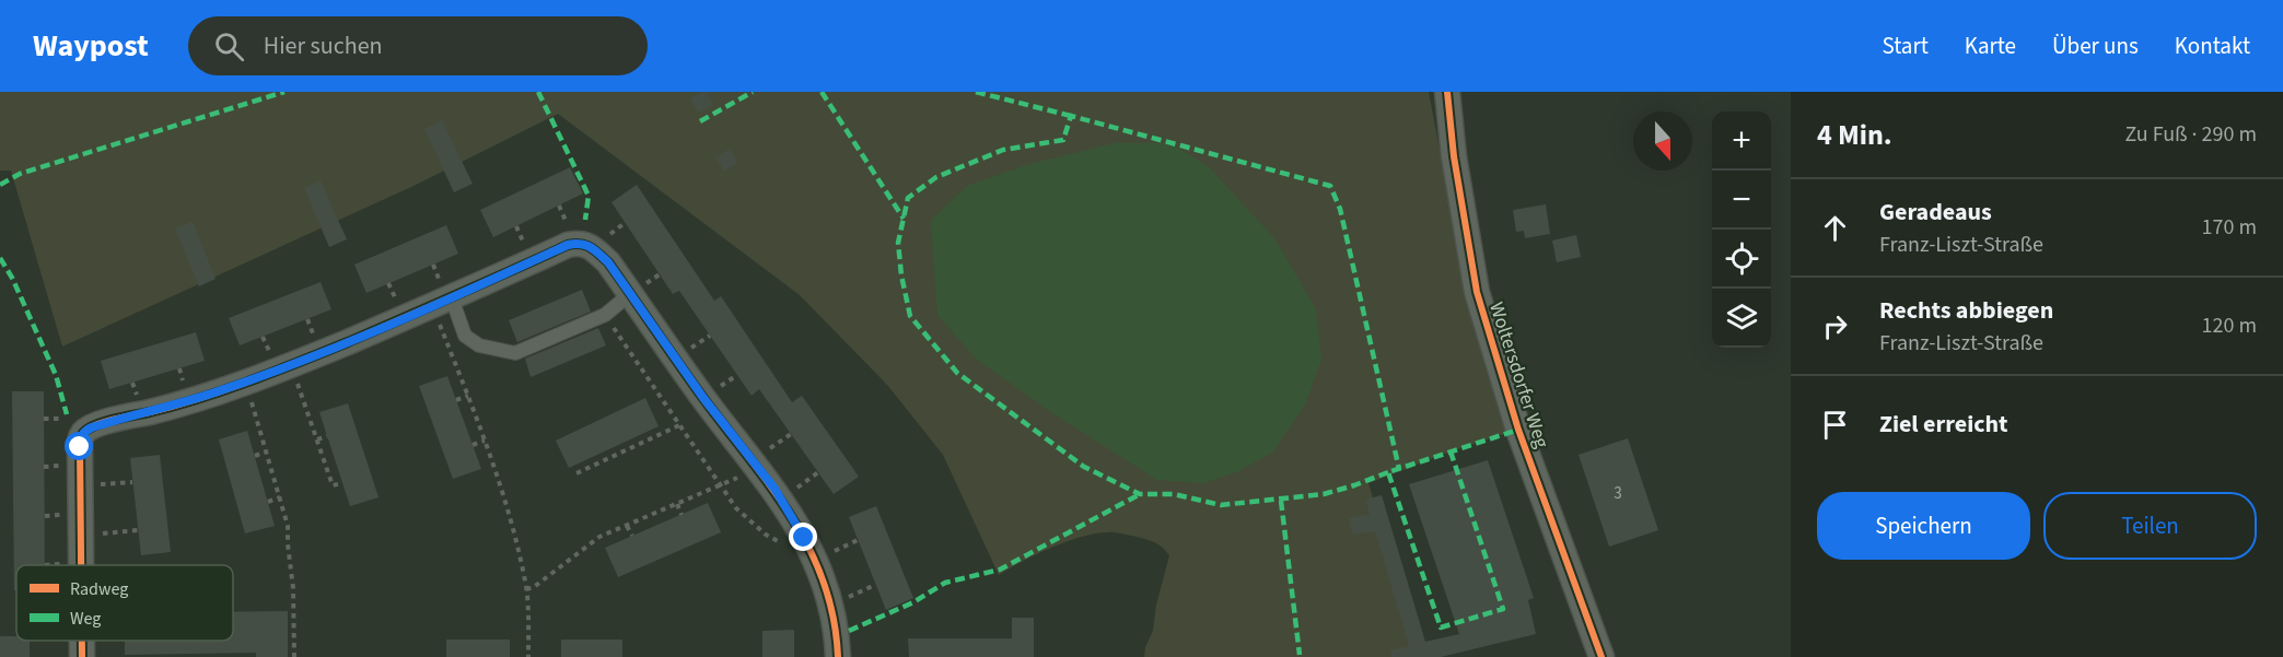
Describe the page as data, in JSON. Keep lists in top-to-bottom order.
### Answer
{
  "streets": {
    "street": ["Woltersdorfer Weg"]
  },
  "house_numbers": ["3"],
  "legend": ["Radweg", "Weg"],
  "north": "bottom",
  "page": {
    "header": "Waypost",
    "search": "Hier suchen",
    "nav": [
      "Start",
      "Karte",
      "Über uns",
      "Kontakt"
    ],
    "heading": ["4 Min.", "Zu Fuß · 290 m"],
    "map_buttons": ["+", "−"],
    "list": [
      ["Geradeaus", "Franz-Liszt-Straße", "170 m"],
      ["Rechts abbiegen", "Franz-Liszt-Straße", "120 m"],
      "Ziel erreicht"
    ],
    "buttons": ["Speichern", "Teilen"]
  }
}
